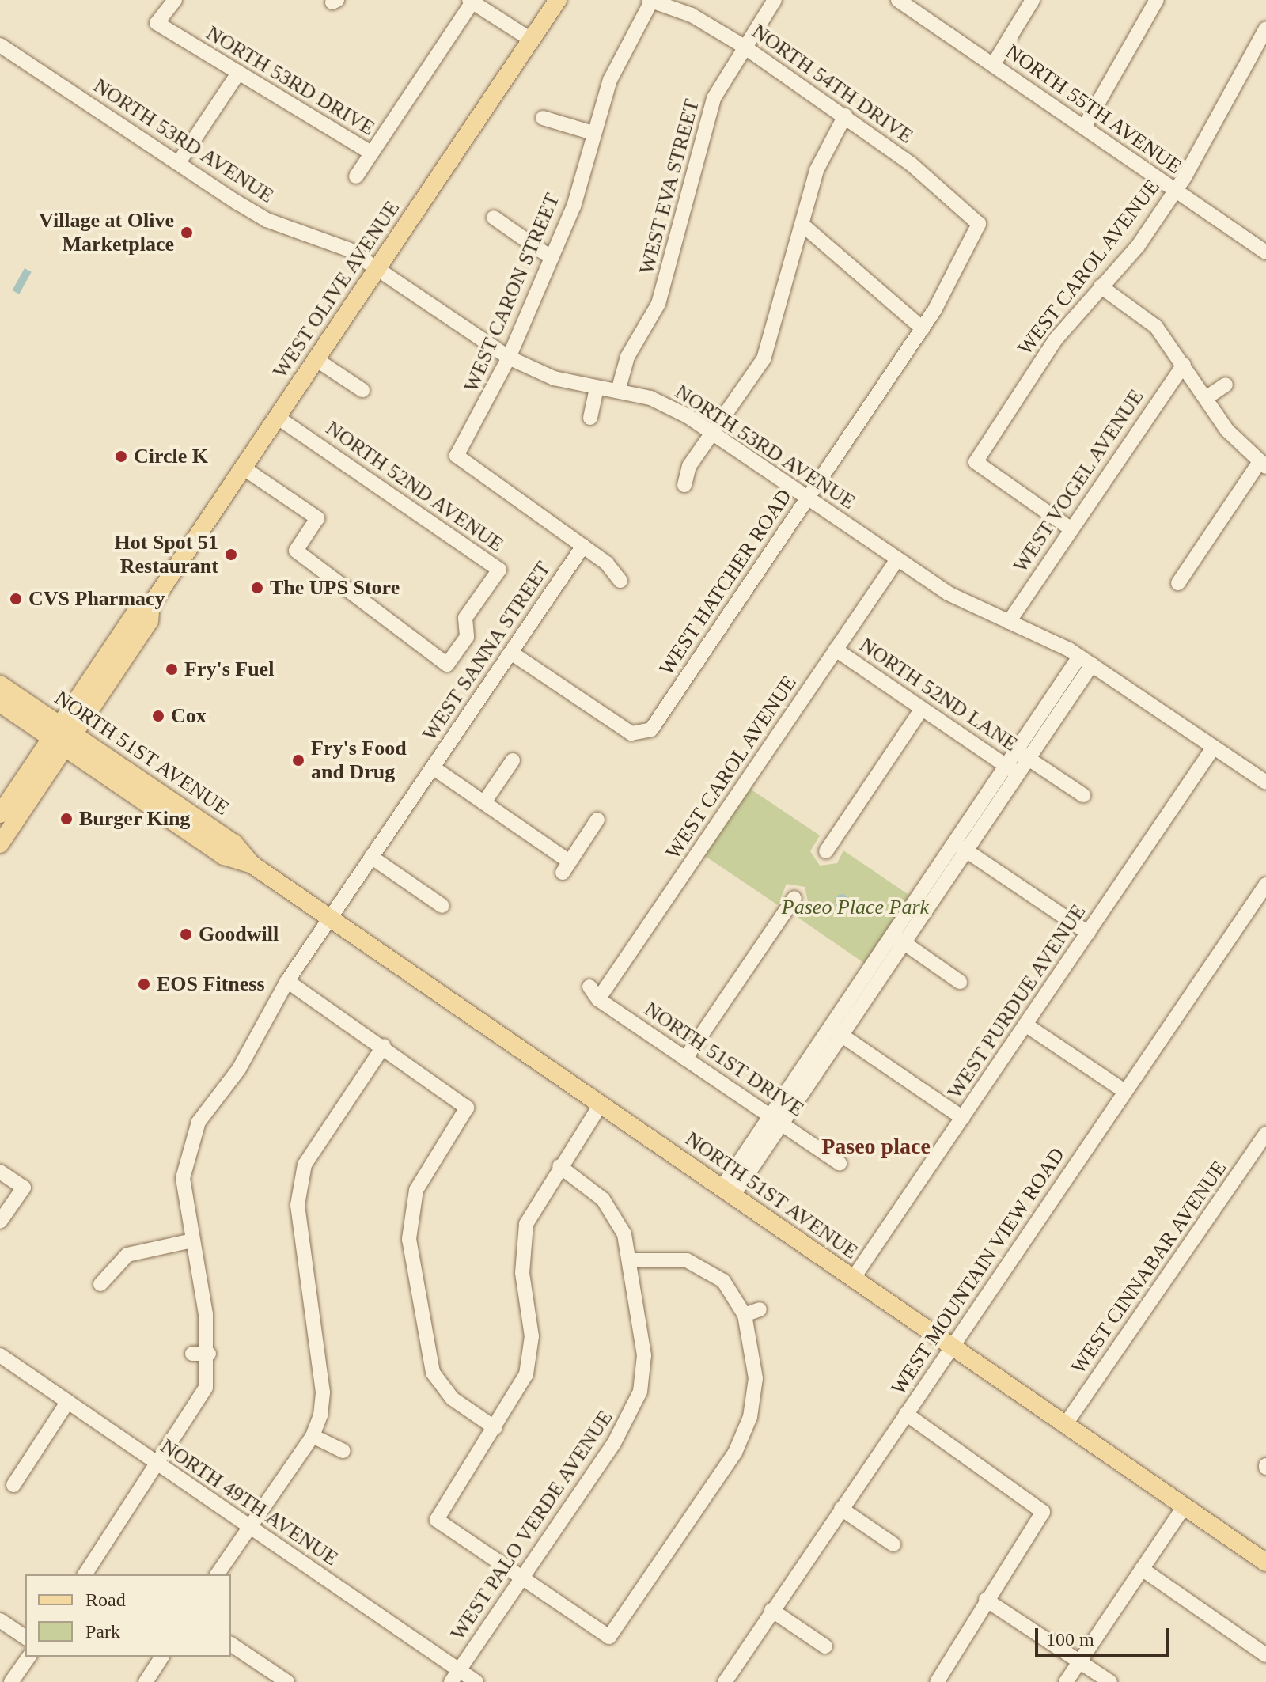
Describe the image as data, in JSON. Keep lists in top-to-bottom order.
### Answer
{
  "streets": {
    "main road": ["WEST OLIVE AVENUE", "NORTH 51ST AVENUE"],
    "street": [
      "NORTH 53RD DRIVE",
      "NORTH 54TH DRIVE",
      "NORTH 55TH AVENUE",
      "NORTH 53RD AVENUE",
      "WEST EVA STREET",
      "WEST CAROL AVENUE",
      "WEST CARON STREET",
      "WEST VOGEL AVENUE",
      "NORTH 52ND AVENUE",
      "WEST HATCHER ROAD",
      "WEST SANNA STREET",
      "NORTH 52ND LANE",
      "WEST PURDUE AVENUE",
      "NORTH 51ST DRIVE",
      "WEST CINNABAR AVENUE",
      "WEST MOUNTAIN VIEW ROAD",
      "NORTH 49TH AVENUE",
      "WEST PALO VERDE AVENUE"
    ]
  },
  "crossings": [
    ["NORTH 54TH DRIVE", "WEST EVA STREET"],
    ["NORTH 54TH DRIVE", "WEST CARON STREET"],
    ["NORTH 54TH DRIVE", "WEST HATCHER ROAD"],
    ["NORTH 55TH AVENUE", "WEST CAROL AVENUE"],
    ["NORTH 53RD AVENUE", "WEST EVA STREET"],
    ["NORTH 53RD AVENUE", "WEST CAROL AVENUE"],
    ["NORTH 53RD AVENUE", "WEST OLIVE AVENUE"],
    ["NORTH 53RD AVENUE", "WEST CARON STREET"],
    ["NORTH 53RD AVENUE", "WEST VOGEL AVENUE"],
    ["NORTH 53RD AVENUE", "WEST HATCHER ROAD"],
    ["NORTH 53RD AVENUE", "WEST PURDUE AVENUE"],
    ["WEST CAROL AVENUE", "WEST VOGEL AVENUE"],
    ["WEST CAROL AVENUE", "NORTH 52ND LANE"],
    ["WEST CAROL AVENUE", "NORTH 51ST DRIVE"],
    ["WEST OLIVE AVENUE", "NORTH 52ND AVENUE"],
    ["WEST OLIVE AVENUE", "NORTH 51ST AVENUE"],
    ["WEST CARON STREET", "WEST SANNA STREET"],
    ["WEST HATCHER ROAD", "WEST SANNA STREET"],
    ["WEST SANNA STREET", "NORTH 51ST AVENUE"],
    ["NORTH 51ST AVENUE", "WEST PURDUE AVENUE"],
    ["NORTH 51ST AVENUE", "WEST CINNABAR AVENUE"],
    ["NORTH 51ST AVENUE", "WEST MOUNTAIN VIEW ROAD"],
    ["NORTH 49TH AVENUE", "WEST PALO VERDE AVENUE"]
  ],
  "districts": ["Paseo place"],
  "parks": ["Paseo Place Park"],
  "places": [
    "Village at Olive Marketplace",
    "Circle K",
    "Hot Spot 51 Restaurant",
    "The UPS Store",
    "CVS Pharmacy",
    "Fry's Fuel",
    "Cox",
    "Fry's Food and Drug",
    "Burger King",
    "Goodwill",
    "EOS Fitness"
  ],
  "legend": ["Road", "Park"],
  "scale_bar": "100 m"
}
